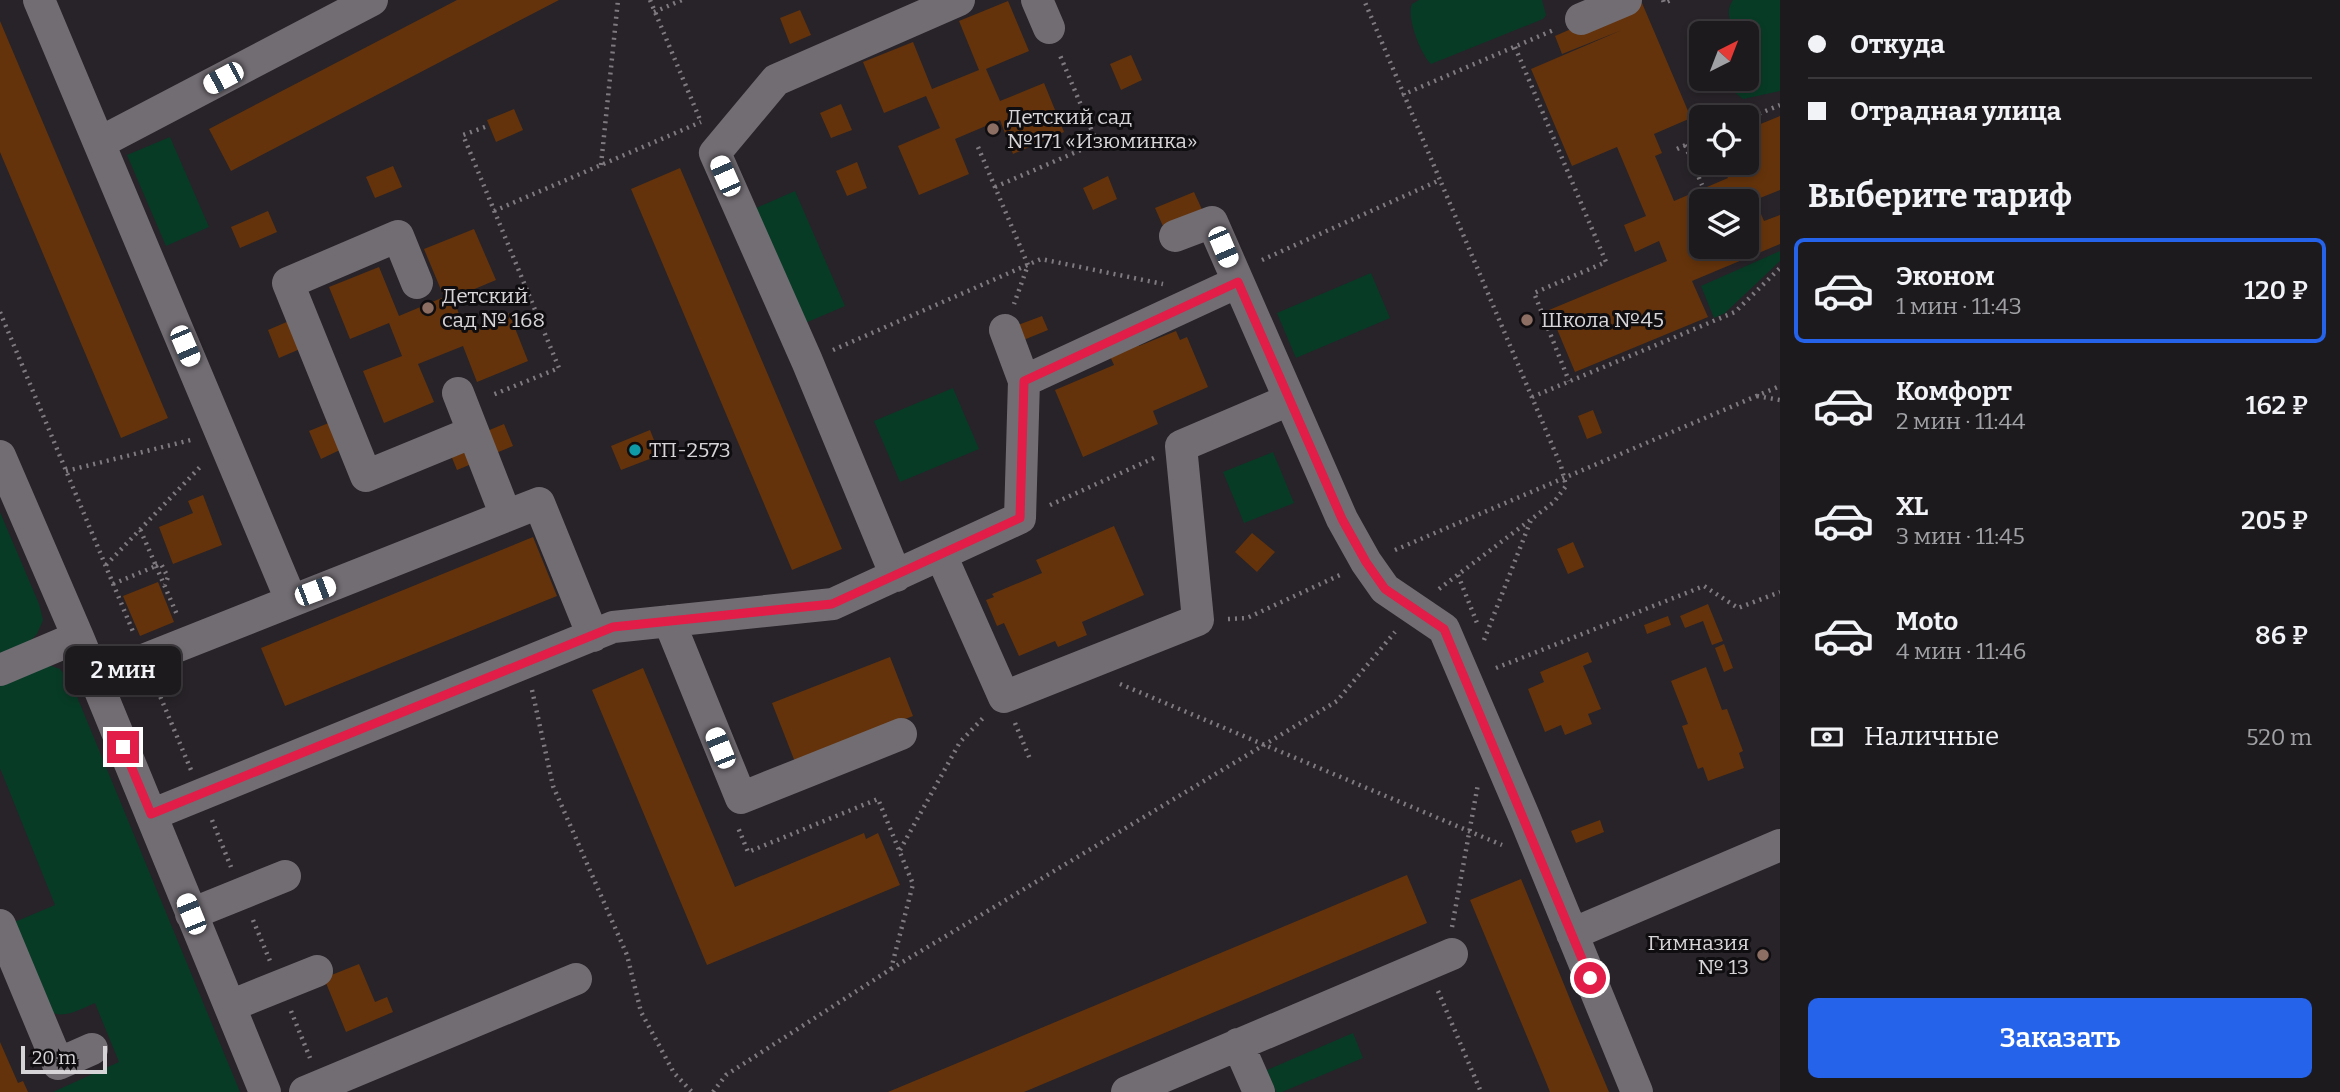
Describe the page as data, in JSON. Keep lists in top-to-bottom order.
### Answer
{
  "places": [
    "Детский сад №171 «Изюминка»",
    "Детский сад № 168",
    "Школа №45",
    "ТП-2573",
    "Гимназия № 13"
  ],
  "scale_bar": "20 m",
  "north": "top right",
  "page": {
    "banner": ["Откуда", "Отрадная улица"],
    "heading": "Выберите тариф",
    "list": [
      {
        "name": "Эконом",
        "note": "1 мин · 11:43",
        "value": "120 ₽"
      },
      {
        "name": "Комфорт",
        "note": "2 мин · 11:44",
        "value": "162 ₽"
      },
      {
        "name": "XL",
        "note": "3 мин · 11:45",
        "value": "205 ₽"
      },
      {
        "name": "Moto",
        "note": "4 мин · 11:46",
        "value": "86 ₽"
      }
    ],
    "bubble": "2 мин",
    "pay": ["Наличные", "520 m"],
    "buttons": "Заказать",
    "scale": "20 m"
  }
}
